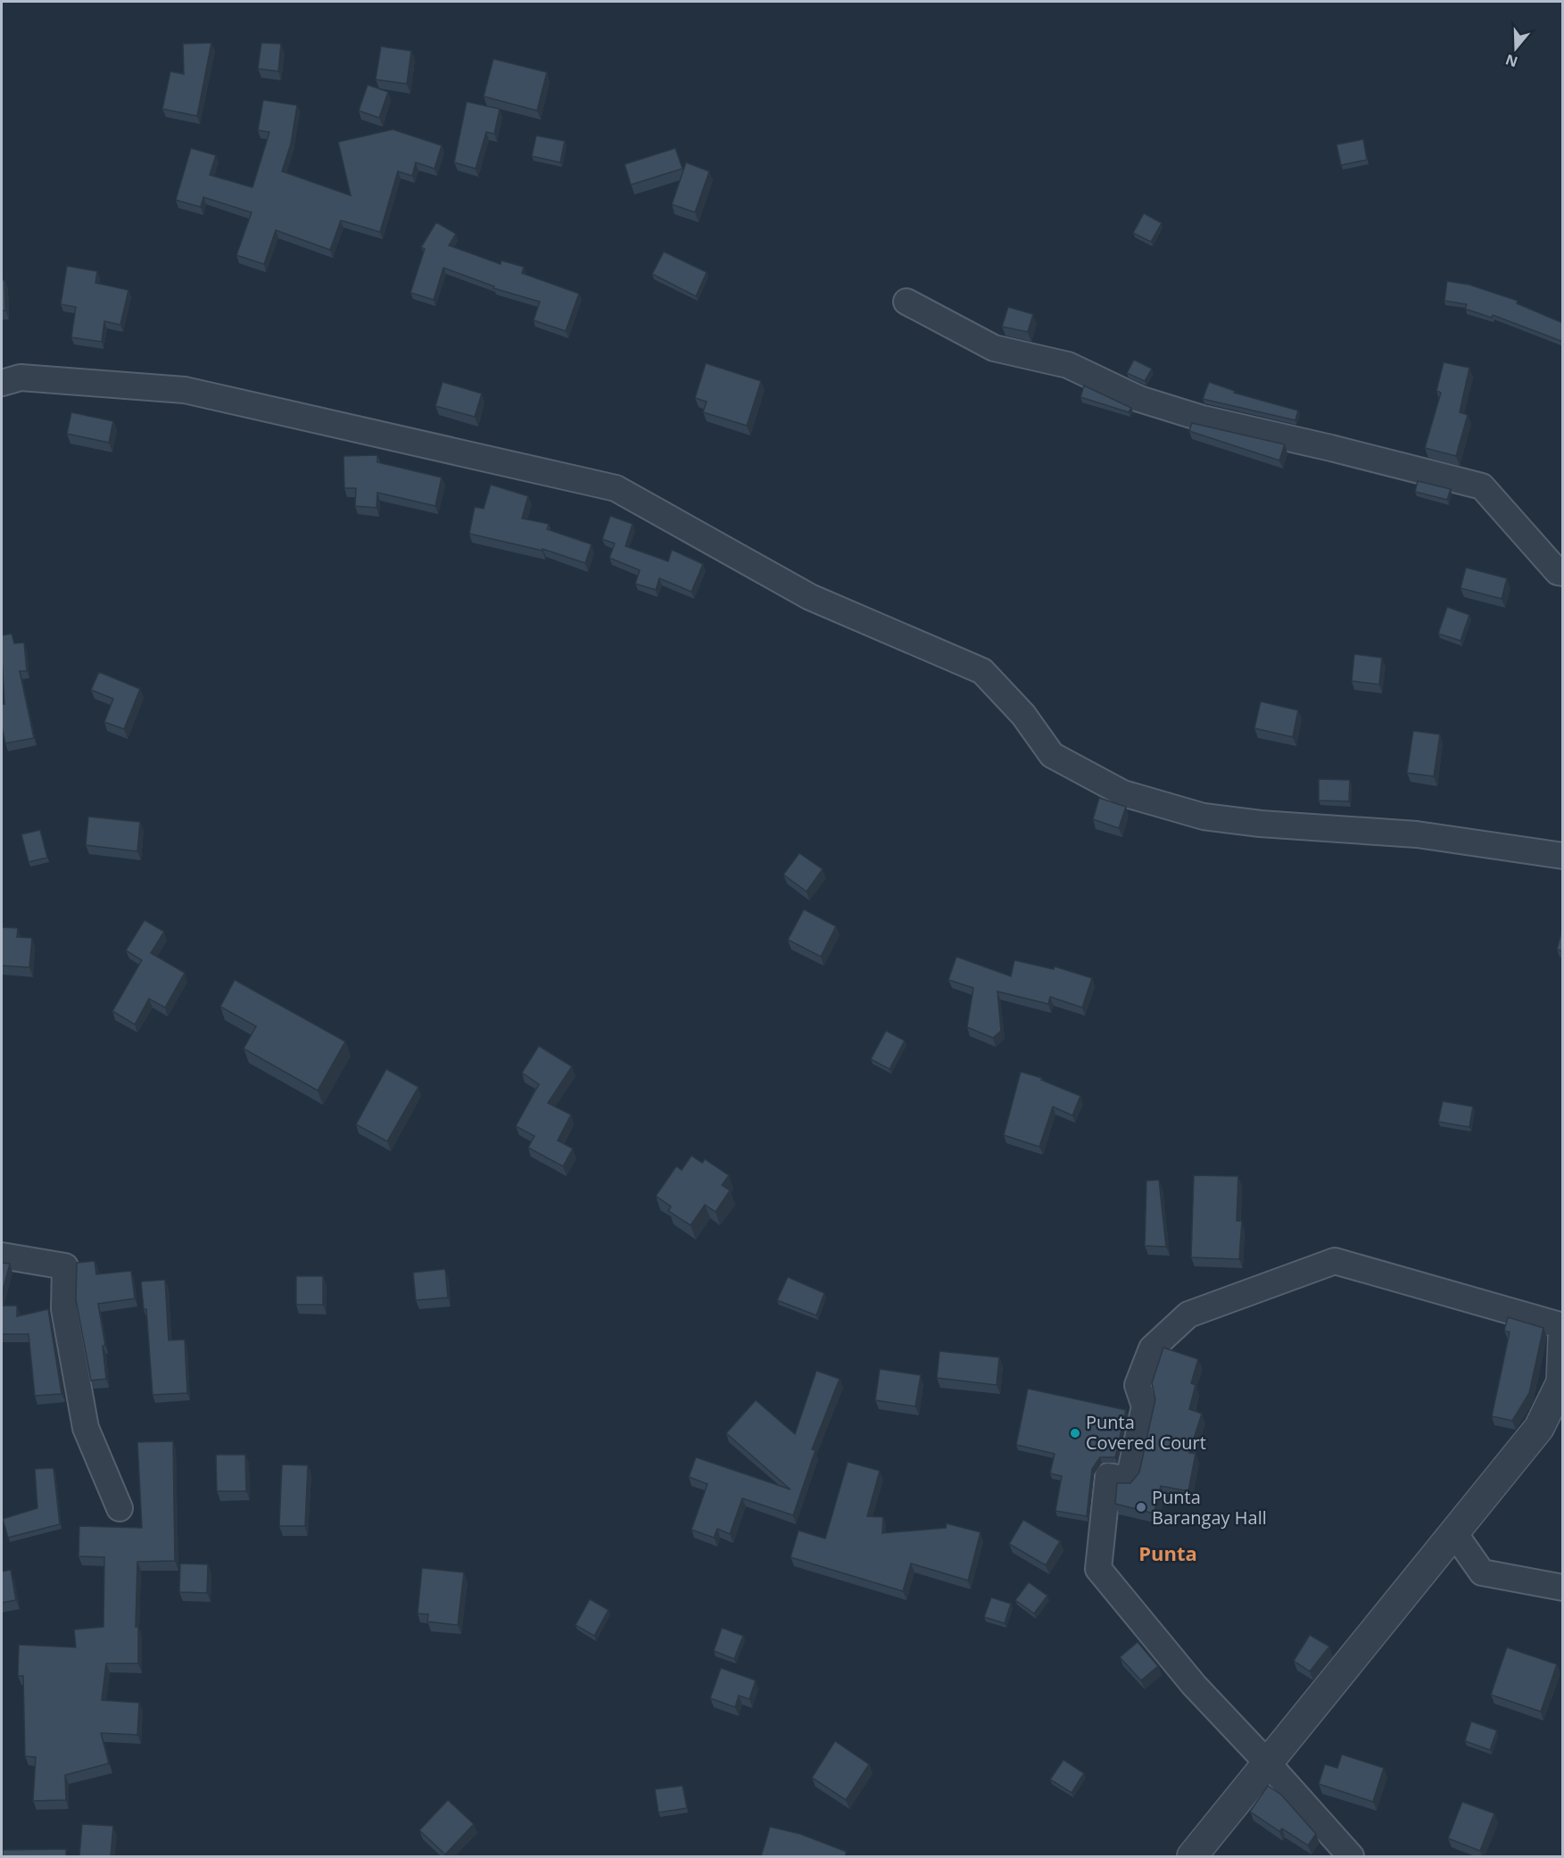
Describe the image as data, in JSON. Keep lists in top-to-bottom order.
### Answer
{
  "districts": ["Punta"],
  "places": ["Punta Covered Court", "Punta Barangay Hall"],
  "north": "bottom"
}
